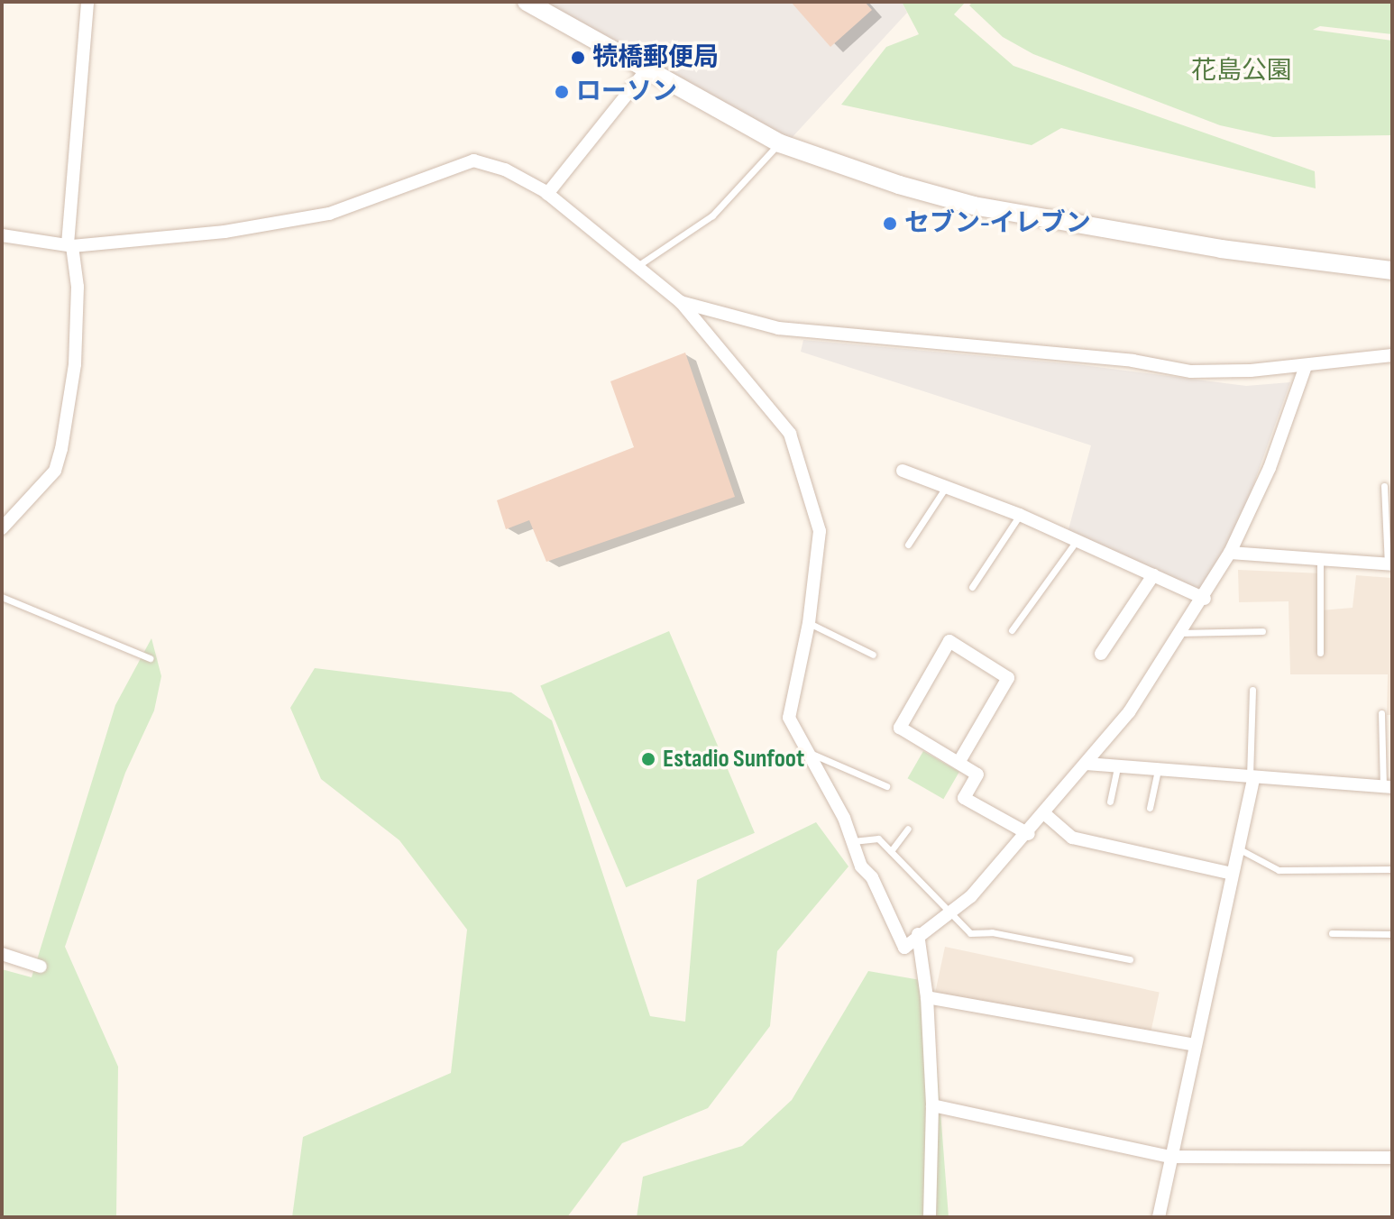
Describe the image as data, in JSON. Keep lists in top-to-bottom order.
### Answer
{
  "parks": ["花島公園"],
  "places": [
    "㸿橋郵便局",
    "ローソン",
    "セブン-イレブン",
    "Estadio Sunfoot"
  ]
}
